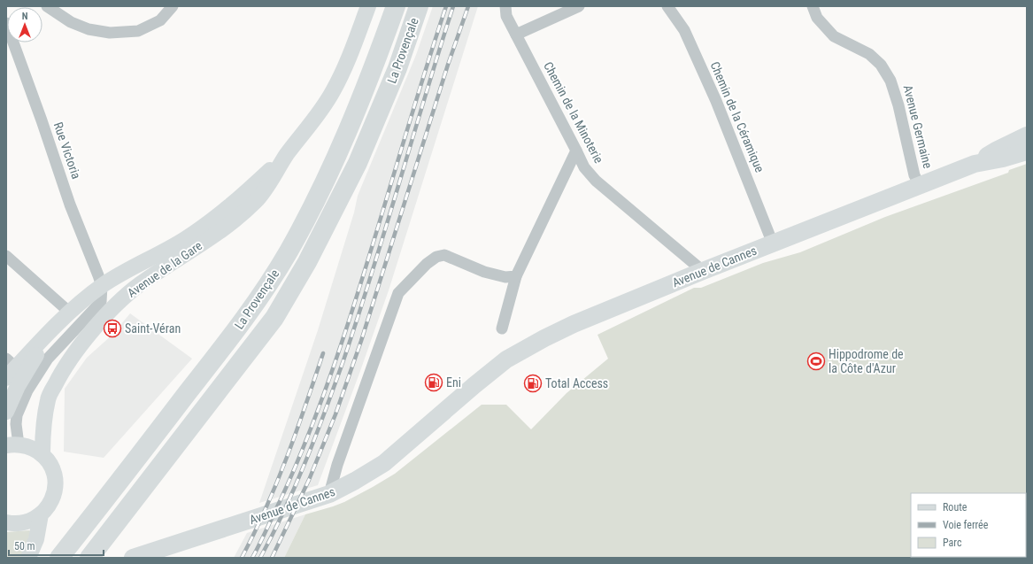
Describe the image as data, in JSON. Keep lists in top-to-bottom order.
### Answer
{
  "streets": {
    "highway": ["La Provençale"],
    "main road": ["Avenue de Cannes", "Avenue de la Gare"],
    "street": [
      "Chemin de la Minoterie",
      "Chemin de la Céramique",
      "Avenue Germaine",
      "Rue Victoria"
    ]
  },
  "crossings": [
    ["Chemin de la Minoterie", "Avenue de Cannes"],
    ["Chemin de la Céramique", "Avenue de Cannes"],
    ["Avenue Germaine", "Avenue de Cannes"],
    ["Rue Victoria", "Avenue de la Gare"]
  ],
  "places": {
    "bus stop": ["Saint-Véran"],
    "sports": ["Hippodrome de la Côte d'Azur"],
    "fuel station": ["Eni", "Total Access"]
  },
  "legend": ["Route", "Voie ferrée", "Parc"],
  "scale_bar": "50 m",
  "north": "top"
}
